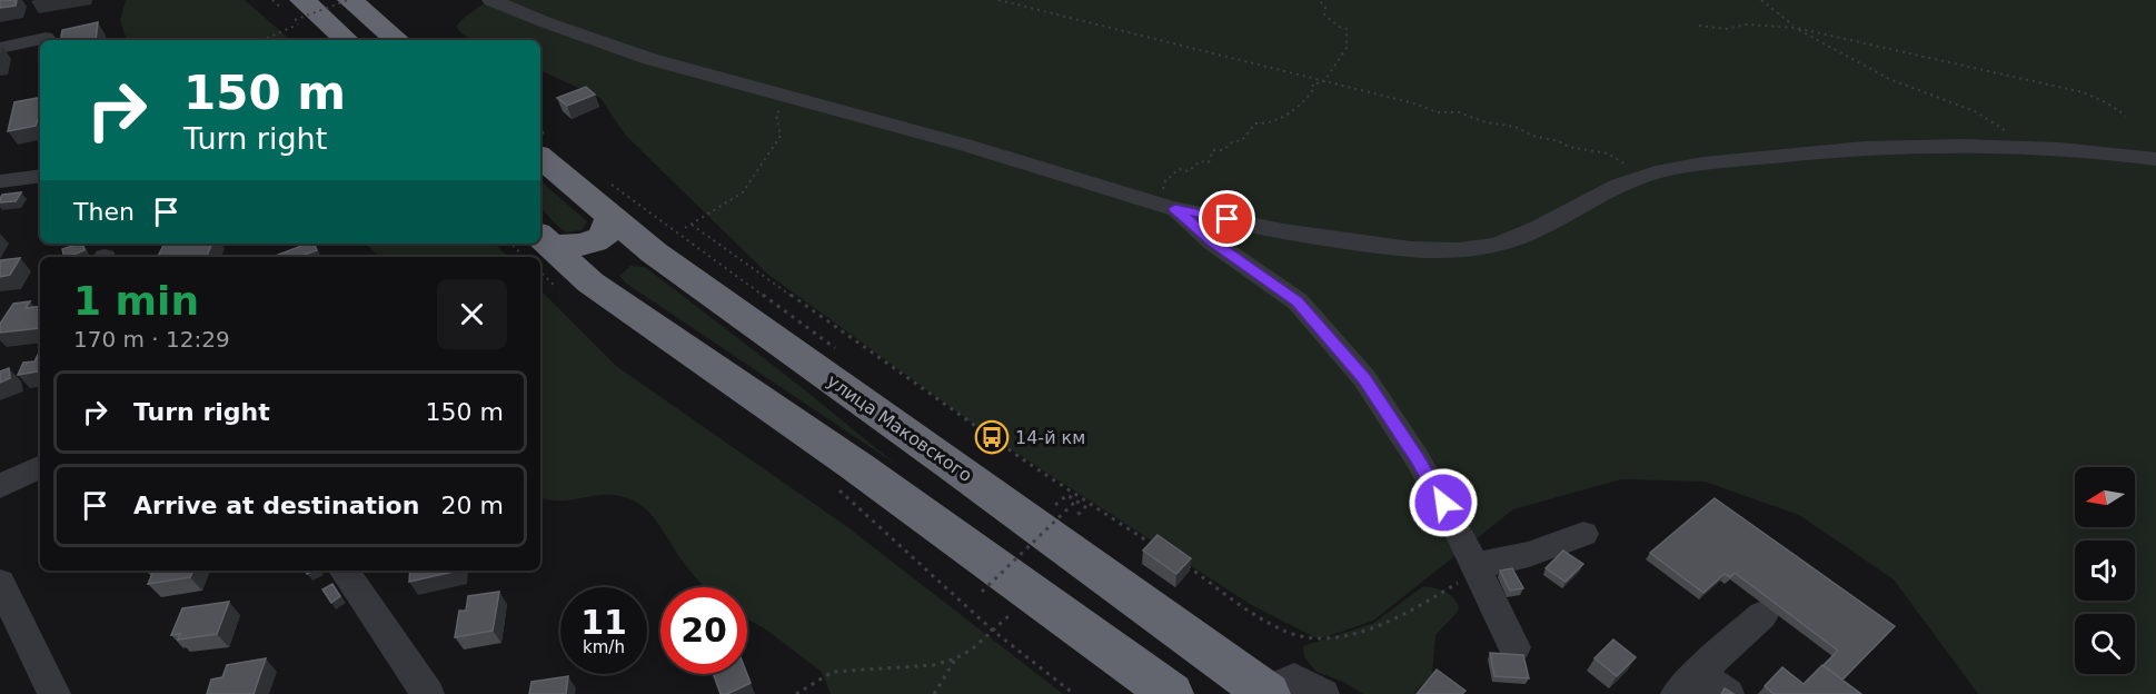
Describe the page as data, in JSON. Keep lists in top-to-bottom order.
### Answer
{
  "streets": {
    "highway": ["улица Маковского"]
  },
  "places": {
    "bus stop": ["14-й км"]
  },
  "north": "left",
  "page": {
    "turn": ["150 m", "Turn right"],
    "then": "Then",
    "heading": ["1 min", "170 m · 12:29"],
    "list": [
      {
        "name": "Turn right",
        "value": "150 m"
      },
      {
        "name": "Arrive at destination",
        "value": "20 m"
      }
    ],
    "speed": "11 km/h",
    "limit": "20"
  }
}
